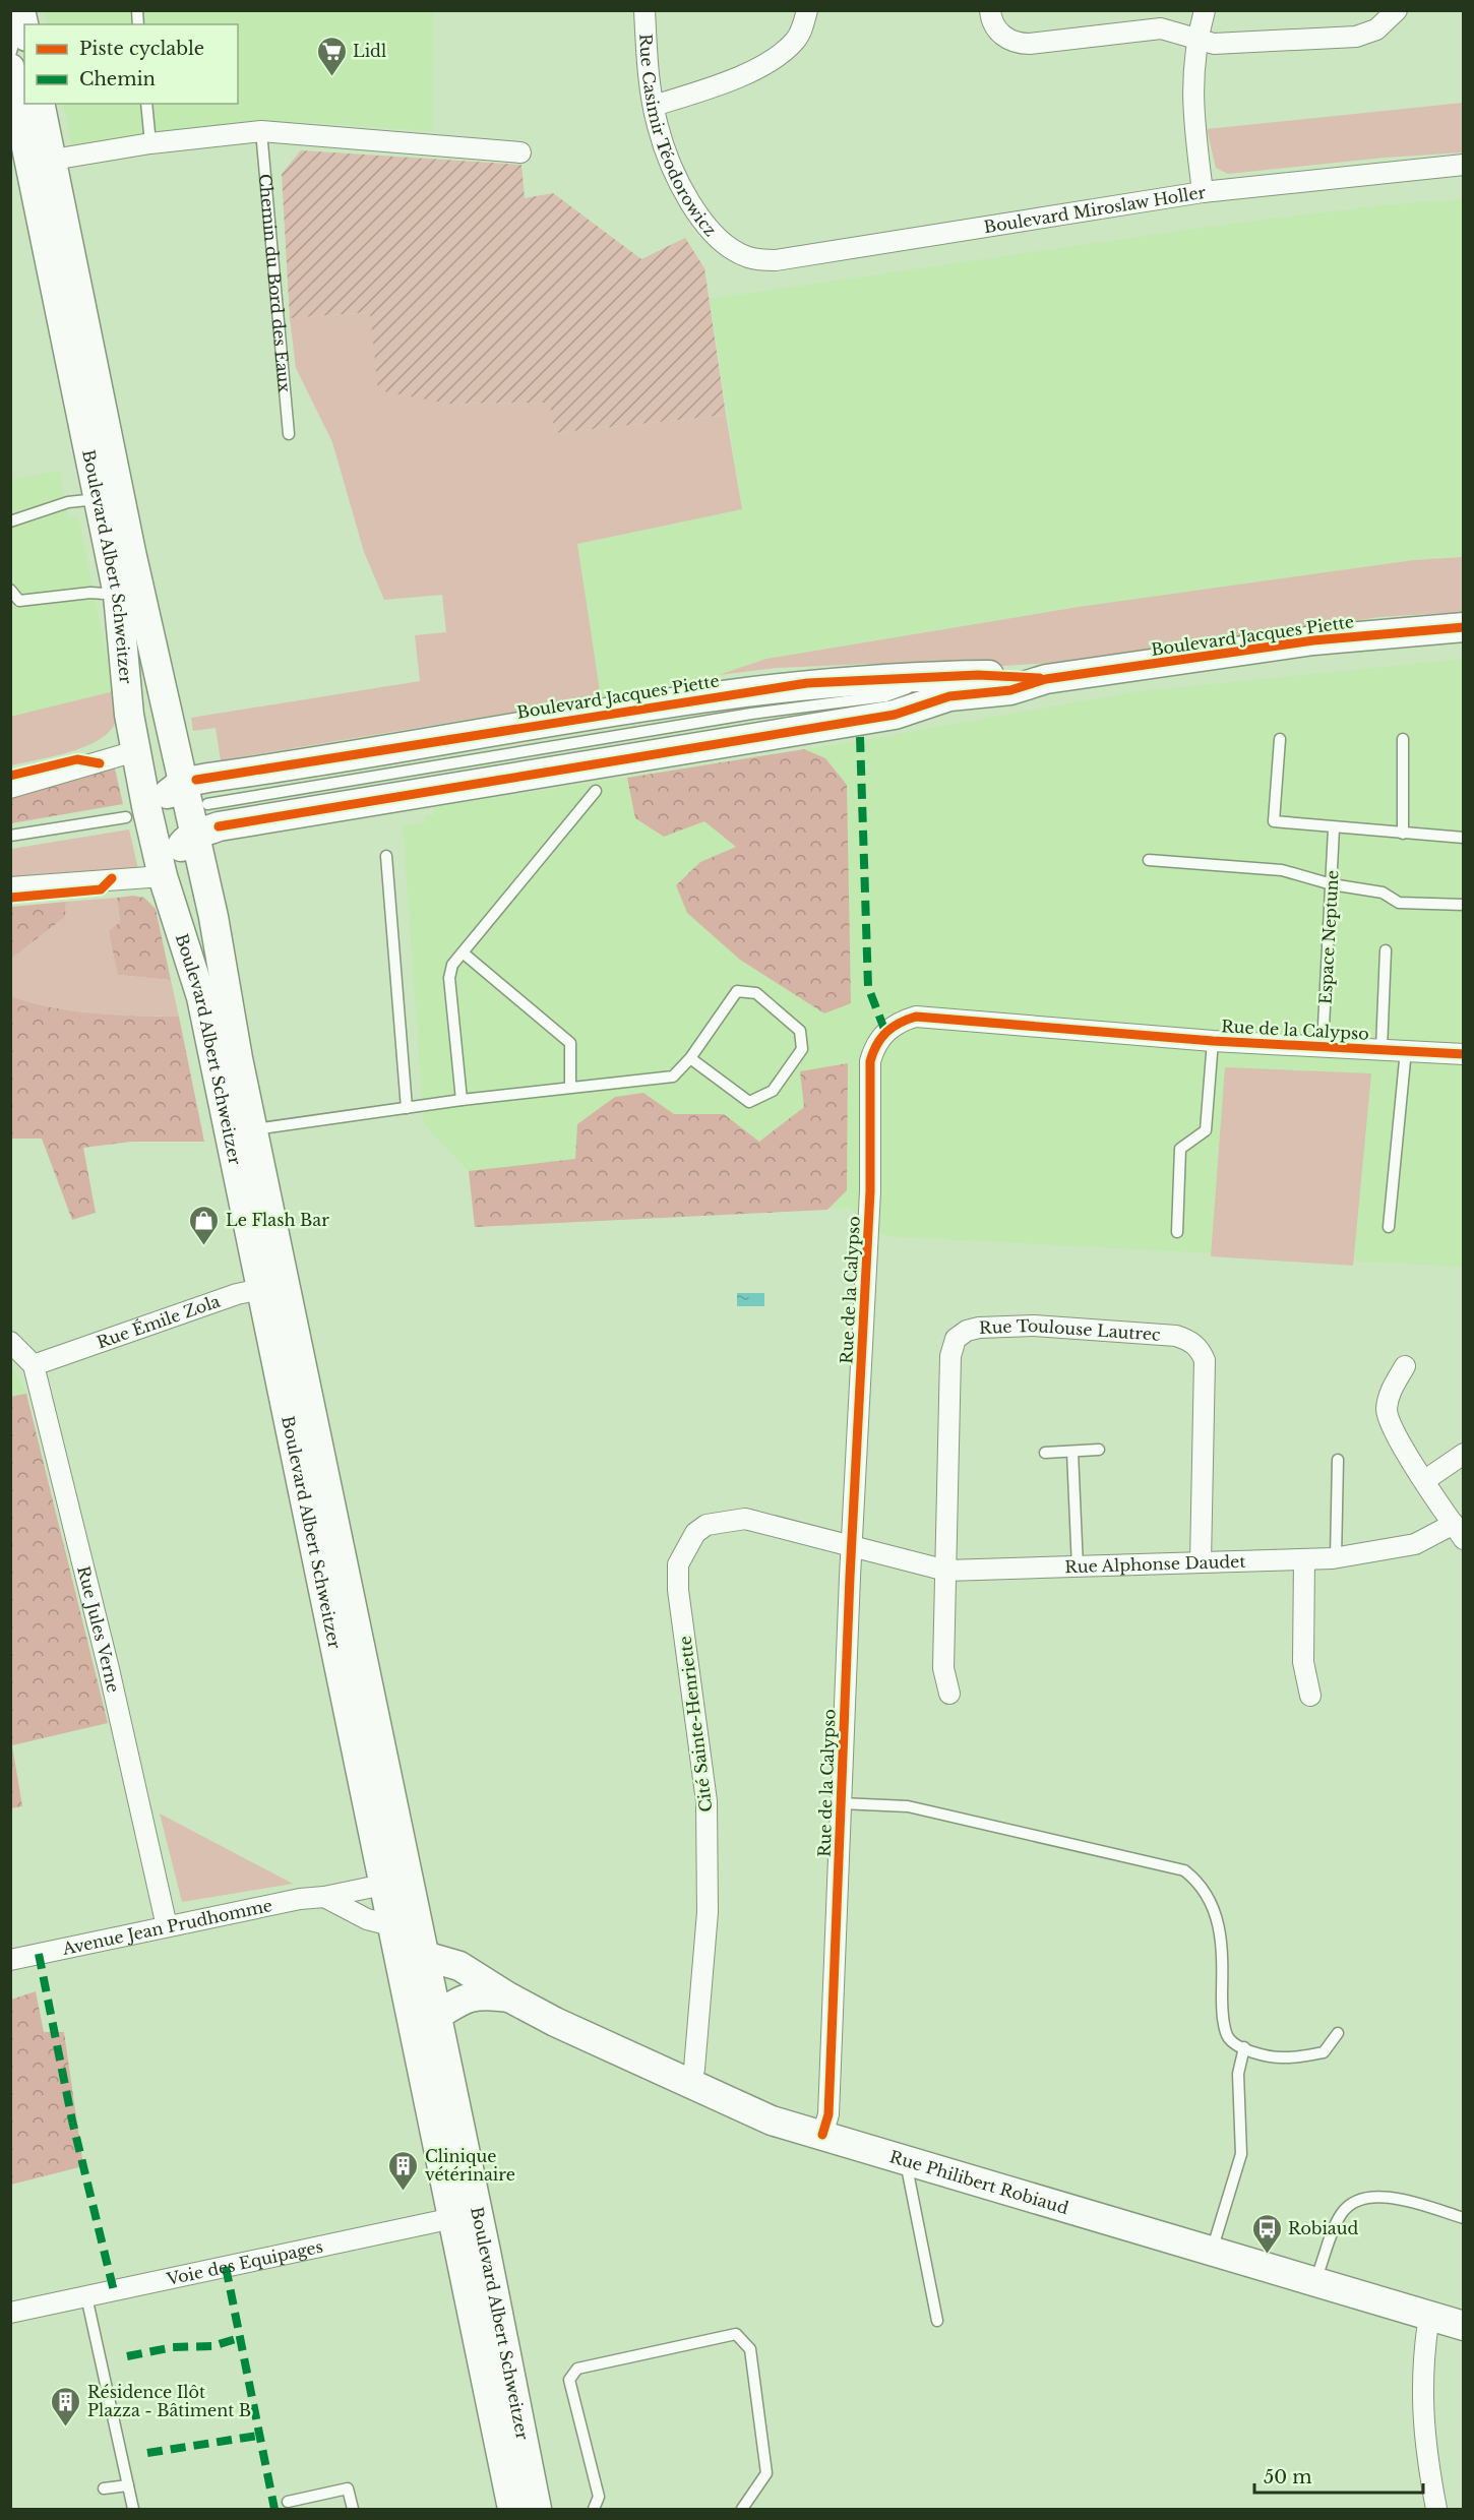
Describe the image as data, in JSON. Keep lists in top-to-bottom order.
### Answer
{
  "streets": {
    "main road": ["Boulevard Albert Schweitzer", "Boulevard Jacques Piette", "Rue Philibert Robiaud"],
    "street": [
      "Rue Casimir Téodorowicz",
      "Boulevard Miroslaw Holler",
      "Rue de la Calypso",
      "Rue Émile Zola",
      "Rue Toulouse Lautrec",
      "Rue Alphonse Daudet",
      "Rue Jules Verne",
      "Cité Sainte-Henriette",
      "Avenue Jean Prudhomme",
      "Voie des Equipages"
    ],
    "lane": ["Chemin du Bord des Eaux", "Espace Neptune"]
  },
  "crossings": [
    ["Rue Casimir Téodorowicz", "Boulevard Miroslaw Holler"],
    ["Boulevard Albert Schweitzer", "Boulevard Jacques Piette"],
    ["Boulevard Albert Schweitzer", "Rue Émile Zola"],
    ["Boulevard Albert Schweitzer", "Avenue Jean Prudhomme"],
    ["Boulevard Albert Schweitzer", "Rue Philibert Robiaud"],
    ["Boulevard Albert Schweitzer", "Voie des Equipages"],
    ["Espace Neptune", "Rue de la Calypso"],
    ["Rue de la Calypso", "Rue Alphonse Daudet"],
    ["Rue de la Calypso", "Cité Sainte-Henriette"],
    ["Rue de la Calypso", "Rue Philibert Robiaud"],
    ["Rue Émile Zola", "Rue Jules Verne"],
    ["Rue Toulouse Lautrec", "Rue Alphonse Daudet"],
    ["Rue Alphonse Daudet", "Cité Sainte-Henriette"],
    ["Rue Jules Verne", "Avenue Jean Prudhomme"],
    ["Cité Sainte-Henriette", "Rue Philibert Robiaud"]
  ],
  "places": {
    "supermarket": ["Lidl"],
    "shop": ["Le Flash Bar"],
    "building": ["Clinique vétérinaire", "Résidence Ilôt Plazza - Bâtiment B"],
    "bus stop": ["Robiaud"]
  },
  "legend": ["Piste cyclable", "Chemin"],
  "scale_bar": "50 m"
}
